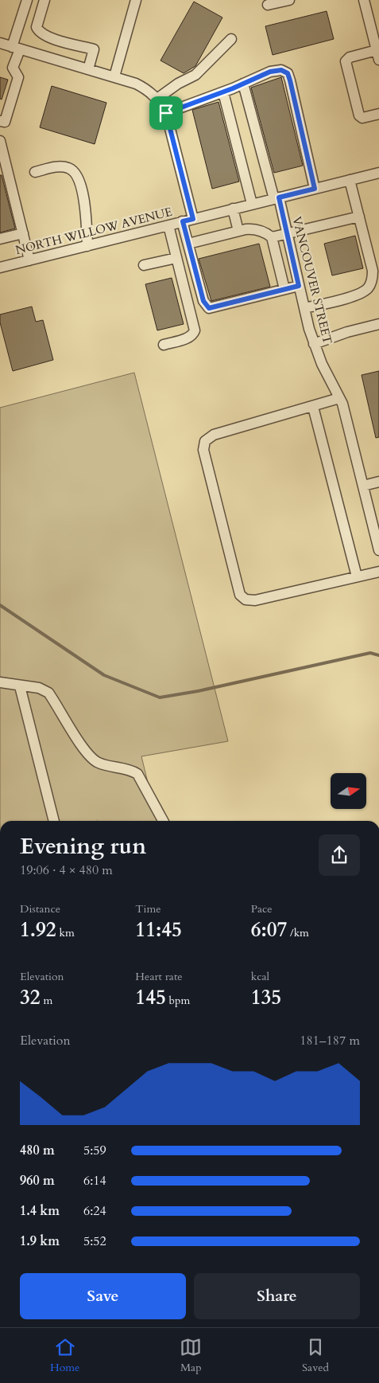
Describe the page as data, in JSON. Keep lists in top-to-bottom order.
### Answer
{
  "streets": {
    "street": ["NORTH WILLOW AVENUE", "VANCOUVER STREET"]
  },
  "crossings": [
    ["NORTH WILLOW AVENUE", "VANCOUVER STREET"]
  ],
  "north": "right",
  "page": {
    "heading": ["Evening run", "19:06 · 4 × 480 m"],
    "stats": [
      ["Distance", "1.92 km"],
      ["Time", "11:45"],
      ["Pace", "6:07 /km"],
      ["Elevation", "32 m"],
      ["Heart rate", "145 bpm"],
      ["kcal", "135"]
    ],
    "chart": ["Elevation", "181–187 m"],
    "list": [
      {
        "name": "480 m",
        "note": "5:59"
      },
      {
        "name": "960 m",
        "note": "6:14"
      },
      {
        "name": "1.4 km",
        "note": "6:24"
      },
      {
        "name": "1.9 km",
        "note": "5:52"
      }
    ],
    "buttons": ["Save", "Share"],
    "tabs": ["Home", "Map", "Saved"]
  }
}
